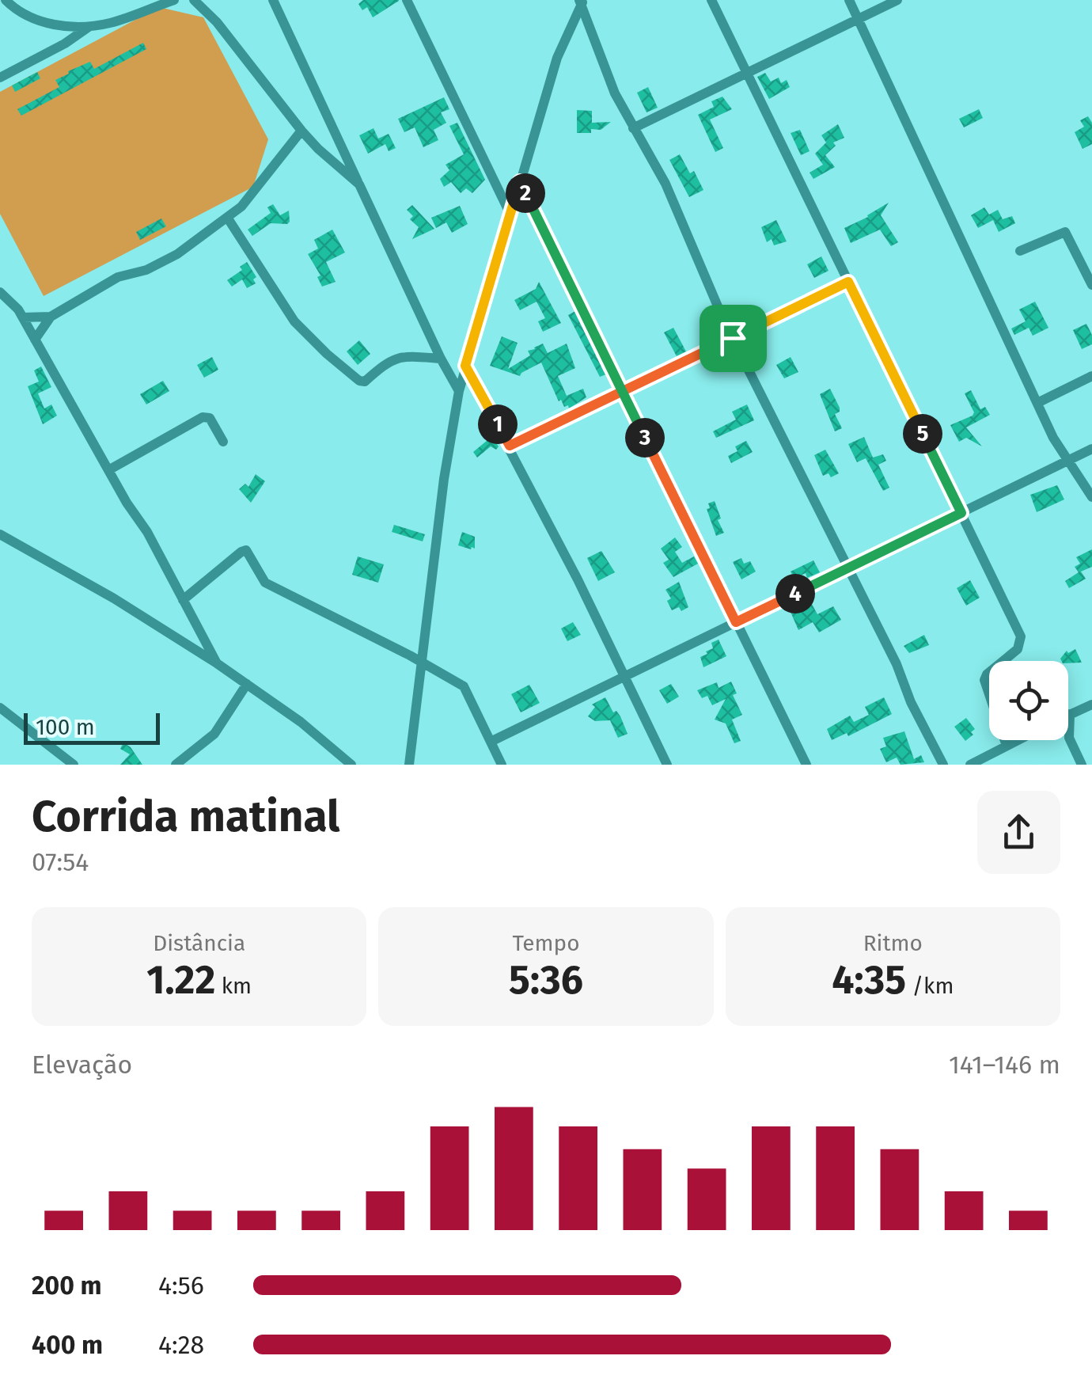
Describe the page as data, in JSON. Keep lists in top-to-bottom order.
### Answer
{
  "scale_bar": "100 m",
  "page": {
    "pins": [
      "2",
      "1",
      "5",
      "3",
      "4"
    ],
    "scale": "100 m",
    "heading": ["Corrida matinal", "07:54"],
    "stats": [
      ["Distância", "1.22 km"],
      ["Tempo", "5:36"],
      ["Ritmo", "4:35 /km"]
    ],
    "chart": ["Elevação", "141–146 m"],
    "list": [
      {
        "name": "200 m",
        "note": "4:56"
      },
      {
        "name": "400 m",
        "note": "4:28"
      }
    ]
  }
}
